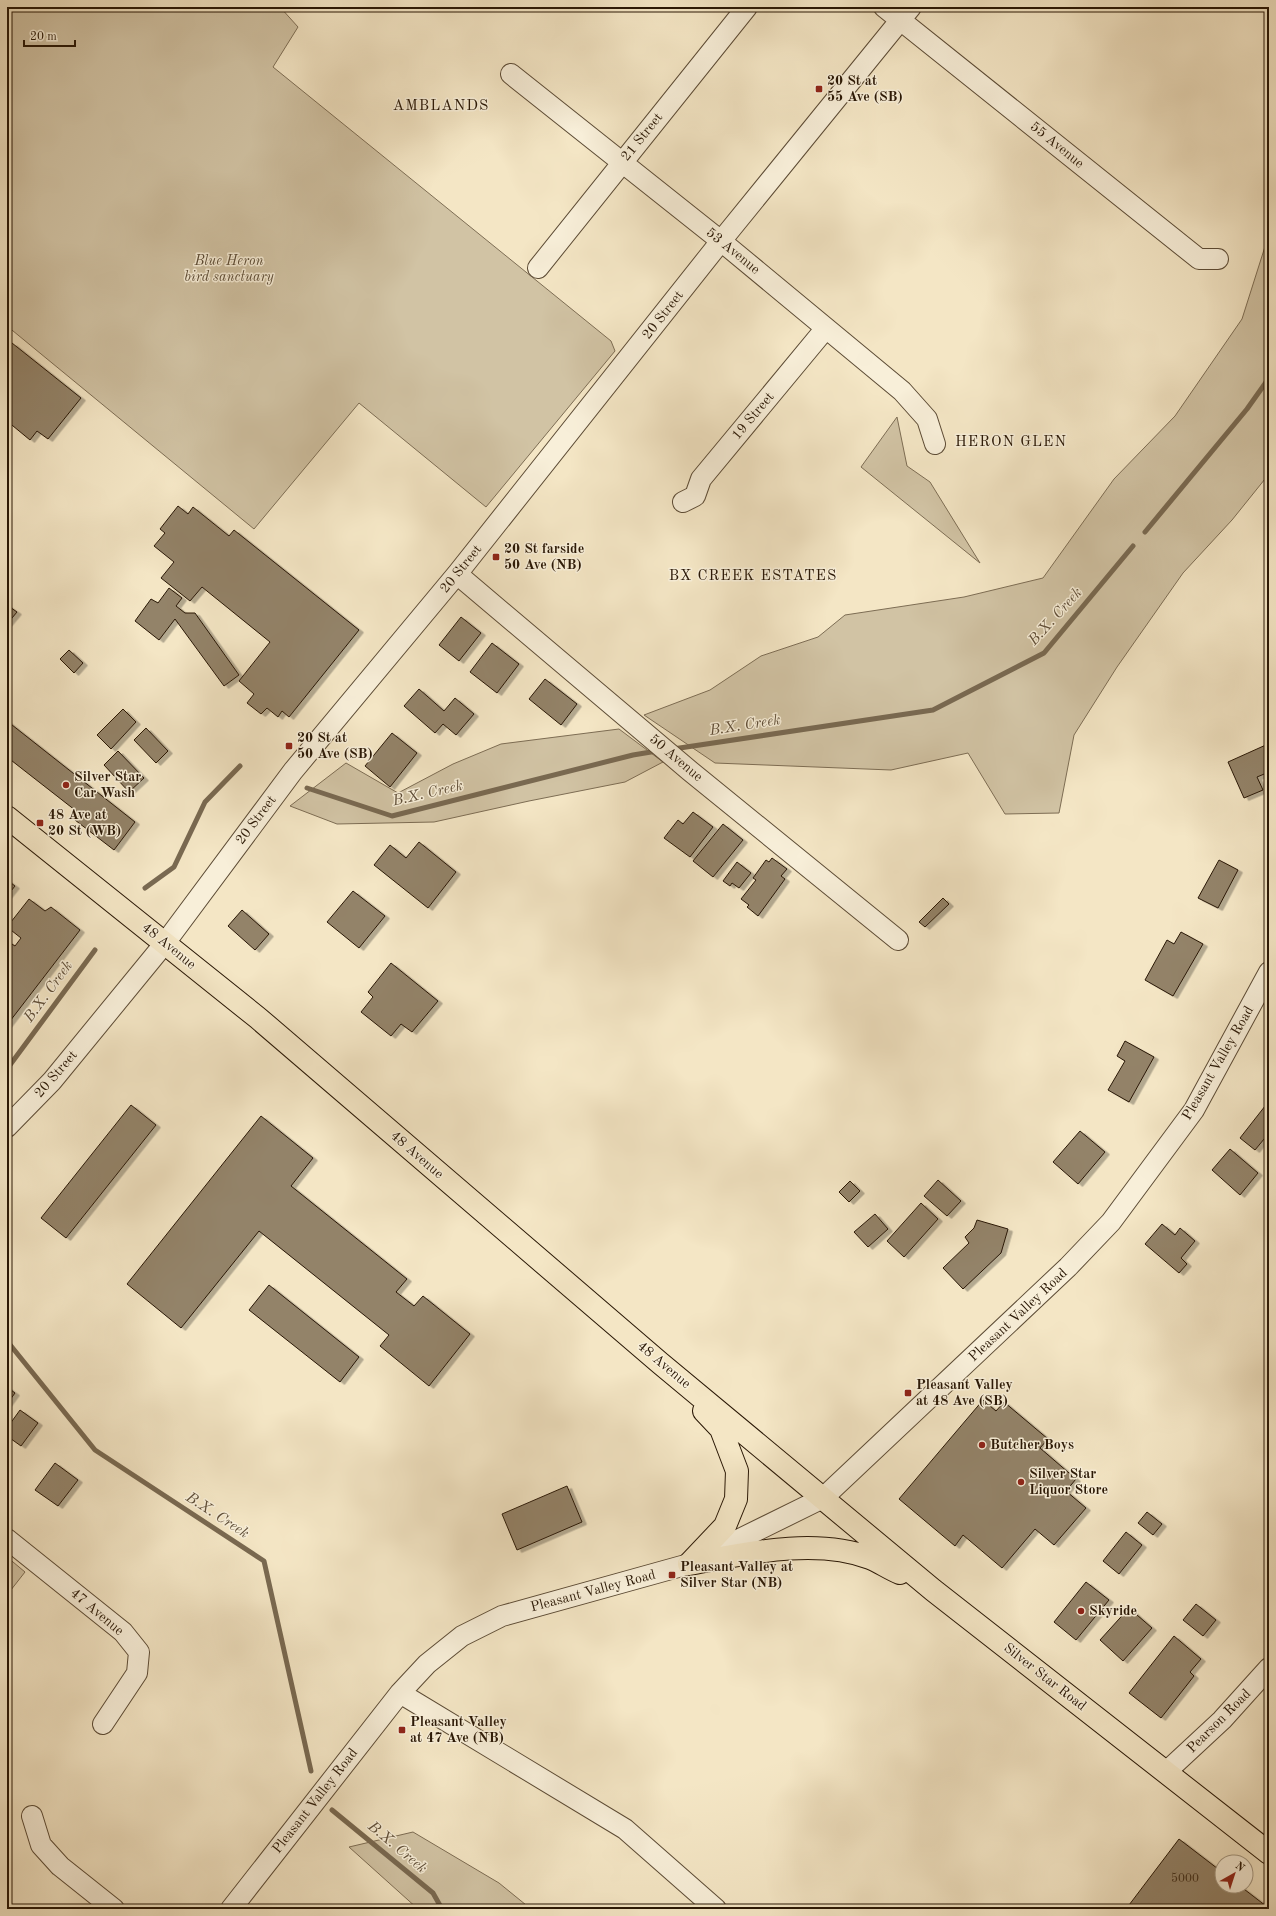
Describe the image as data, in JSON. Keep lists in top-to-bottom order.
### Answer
{
  "streets": {
    "main road": ["48 Avenue", "Silver Star Road"],
    "street": [
      "21 Street",
      "55 Avenue",
      "53 Avenue",
      "20 Street",
      "19 Street",
      "50 Avenue",
      "Pleasant Valley Road",
      "47 Avenue",
      "Pearson Road"
    ]
  },
  "crossings": [
    ["21 Street", "53 Avenue"],
    ["55 Avenue", "20 Street"],
    ["53 Avenue", "20 Street"],
    ["53 Avenue", "19 Street"],
    ["20 Street", "50 Avenue"],
    ["20 Street", "48 Avenue"],
    ["48 Avenue", "Pleasant Valley Road"],
    ["48 Avenue", "Silver Star Road"],
    ["Pleasant Valley Road", "Silver Star Road"],
    ["Silver Star Road", "Pearson Road"]
  ],
  "districts": ["AMBLANDS", "HERON GLEN", "BX CREEK ESTATES"],
  "water": ["B.X. Creek"],
  "parks": ["Blue Heron bird sanctuary"],
  "places": {
    "transit": [
      "20 St at 55 Ave (SB)",
      "20 St farside 50 Ave (NB)",
      "20 St at 50 Ave (SB)",
      "48 Ave at 20 St (WB)",
      "Pleasant Valley at 48 Ave (SB)",
      "Pleasant Valley at Silver Star (NB)",
      "Pleasant Valley at 47 Ave (NB)"
    ],
    "other": [
      "Silver Star Car Wash",
      "Butcher Boys",
      "Silver Star Liquor Store",
      "Skyride"
    ]
  },
  "house_numbers": ["5000"],
  "scale_bar": "20 m",
  "north": "top right"
}
